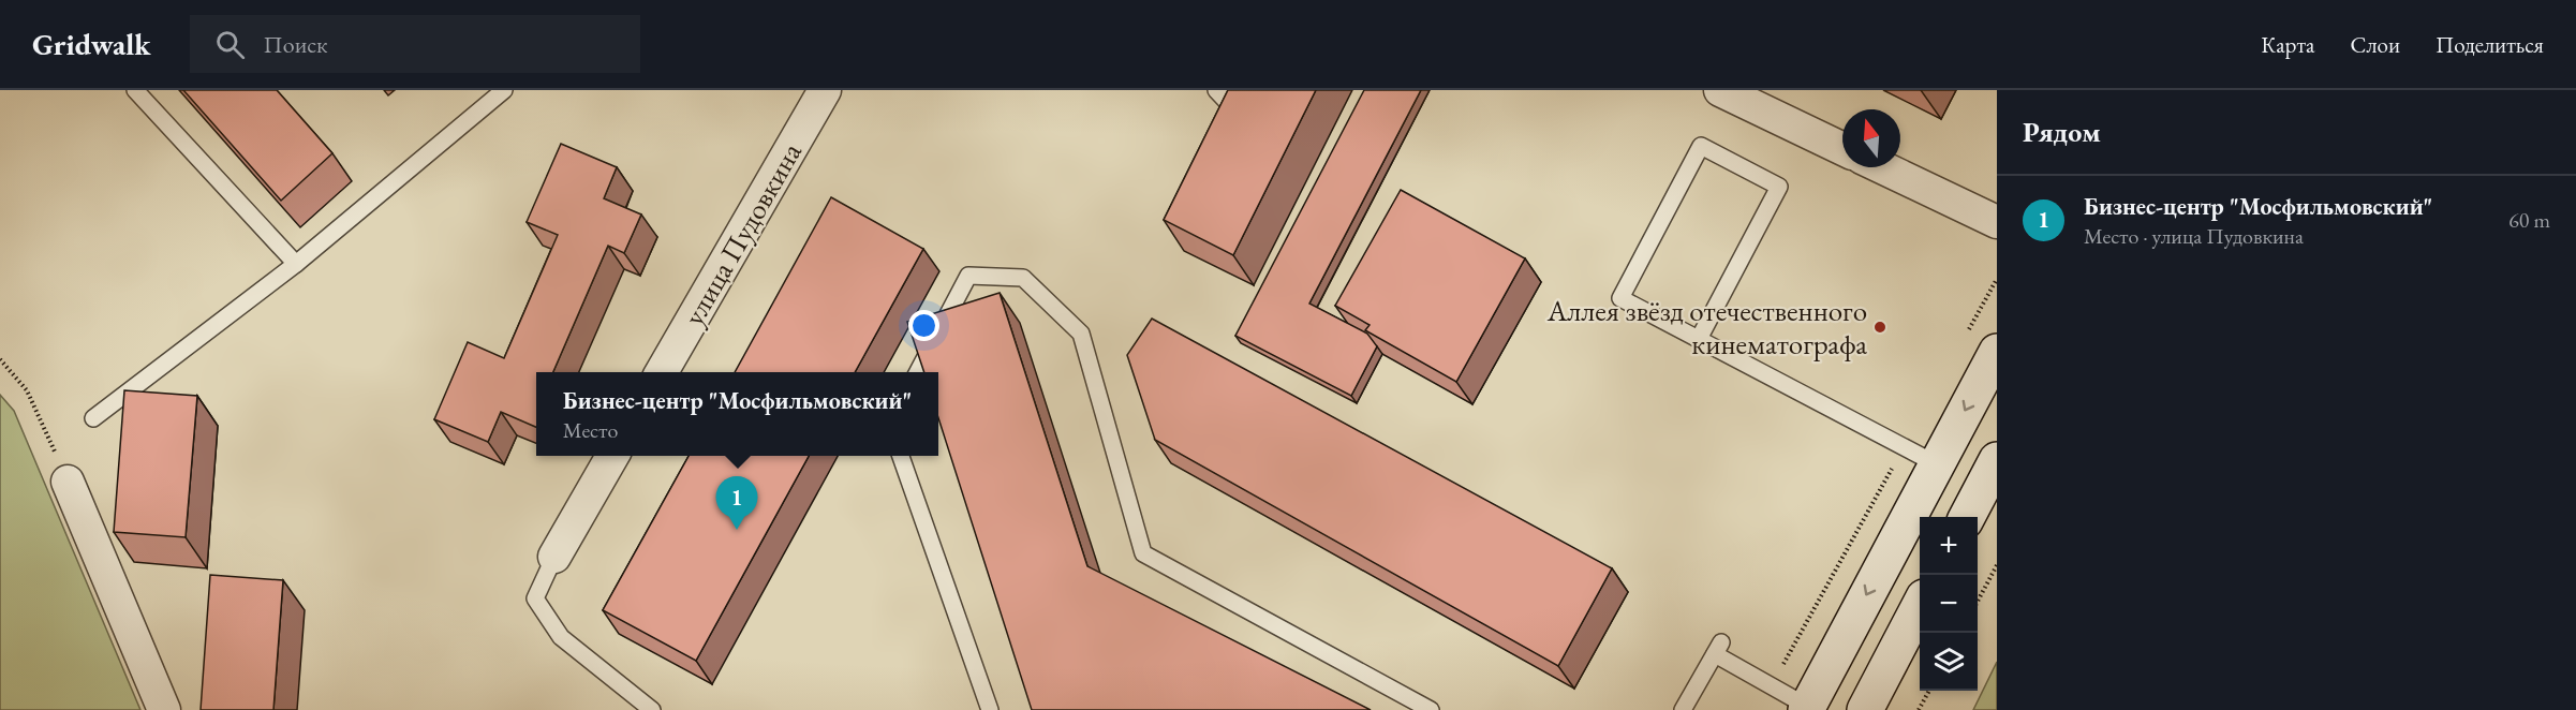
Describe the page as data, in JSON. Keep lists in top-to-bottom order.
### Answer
{
  "streets": {
    "street": ["улица Пудовкина"]
  },
  "places": ["Аллея звёзд отечественного кинематографа"],
  "north": "top",
  "page": {
    "header": "Gridwalk",
    "search": "Поиск",
    "nav": ["Карта", "Слои", "Поделиться"],
    "heading": "Рядом",
    "list": [
      {
        "mark": "1",
        "name": "Бизнес-центр \"Мосфильмовский\"",
        "note": "Место · улица Пудовкина",
        "value": "60 m"
      }
    ],
    "popup": ["Бизнес-центр \"Мосфильмовский\"", "Место"],
    "pins": "1",
    "map_buttons": ["+", "−"]
  }
}
